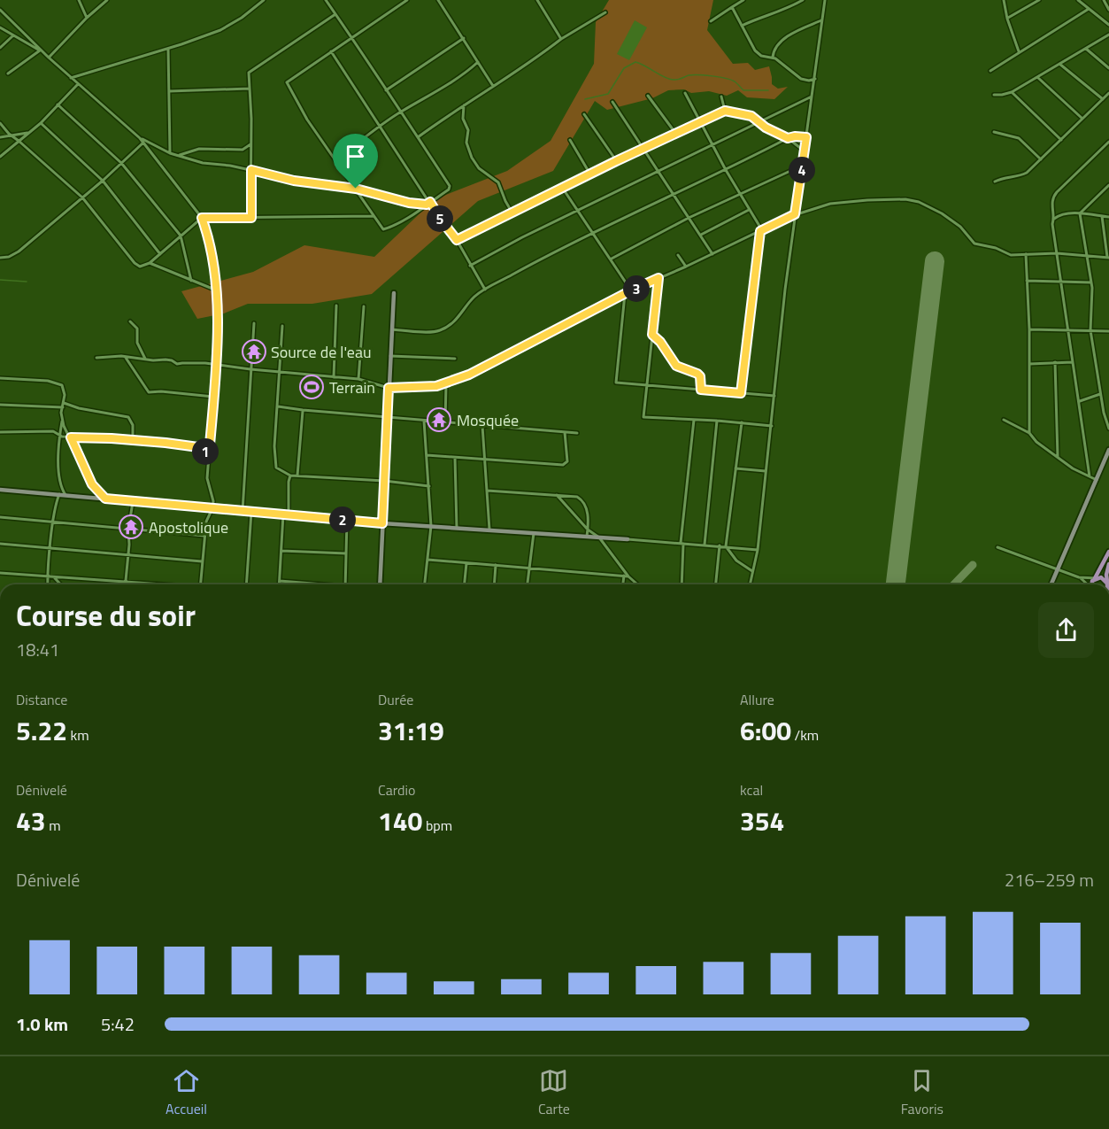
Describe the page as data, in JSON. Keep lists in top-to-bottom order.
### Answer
{
  "places": {
    "temple": ["Source de l'eau", "Mosquée", "Apostolique"],
    "sports": ["Terrain"]
  },
  "page": {
    "pins": [
      "4",
      "5",
      "3",
      "1",
      "2"
    ],
    "heading": ["Course du soir", "18:41"],
    "stats": [
      ["Distance", "5.22 km"],
      ["Durée", "31:19"],
      ["Allure", "6:00 /km"],
      ["Dénivelé", "43 m"],
      ["Cardio", "140 bpm"],
      ["kcal", "354"]
    ],
    "chart": ["Dénivelé", "216–259 m"],
    "list": [
      {
        "name": "1.0 km",
        "note": "5:42"
      }
    ],
    "tabs": ["Accueil", "Carte", "Favoris"]
  }
}
